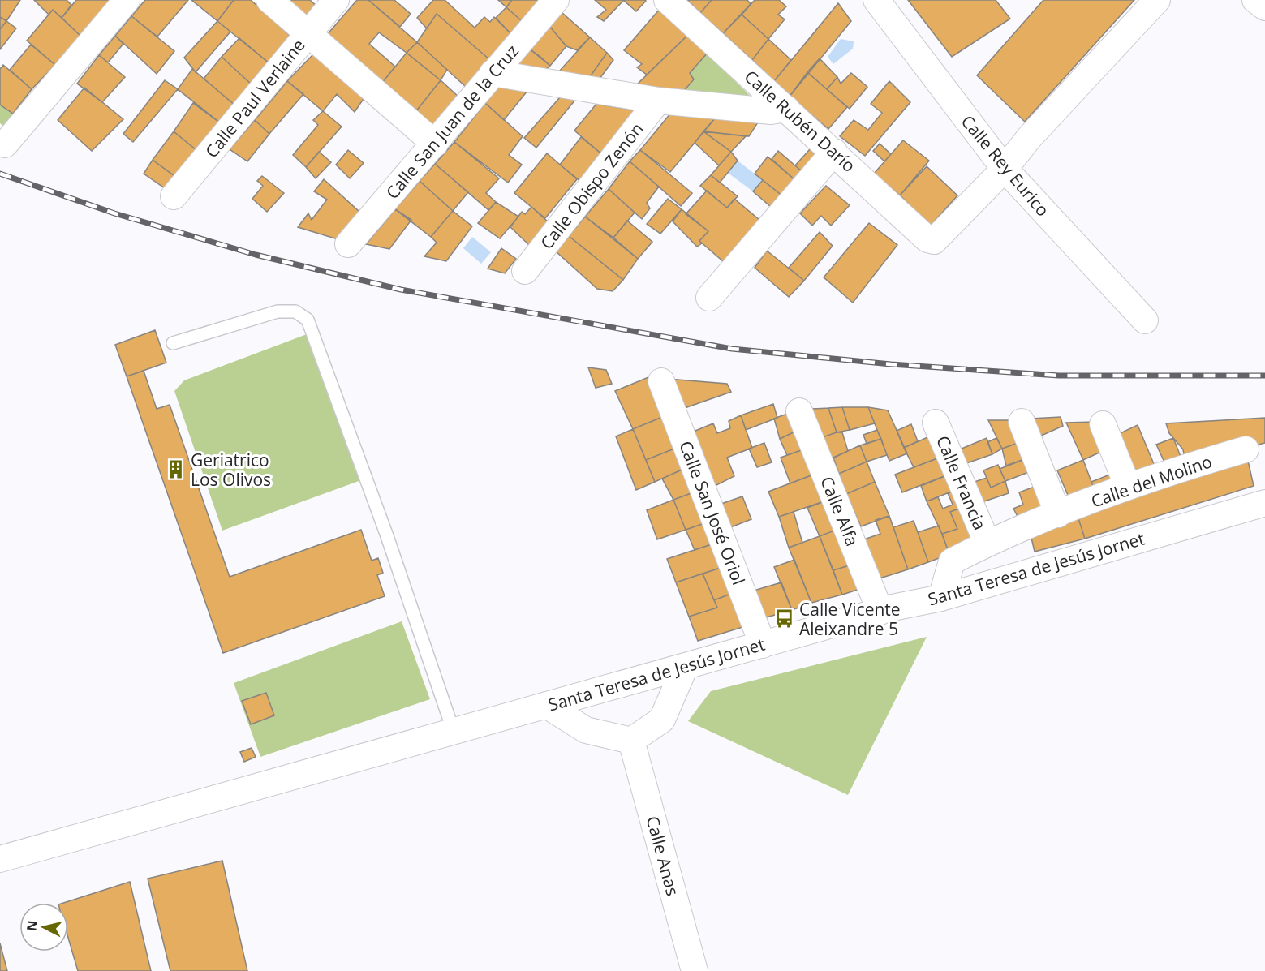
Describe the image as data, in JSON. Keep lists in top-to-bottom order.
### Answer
{
  "streets": {
    "street": [
      "Calle Paul Verlaine",
      "Calle Rubén Darío",
      "Calle San Juan de la Cruz",
      "Calle Rey Eurico",
      "Calle Obispo Zenón",
      "Calle del Molino",
      "Calle Francia",
      "Calle Alfa",
      "Calle San José Oriol",
      "Santa Teresa de Jesús Jornet",
      "Calle Anas"
    ]
  },
  "crossings": [
    ["Calle Rubén Darío", "Calle Rey Eurico"],
    ["Calle del Molino", "Calle Francia"],
    ["Calle del Molino", "Santa Teresa de Jesús Jornet"],
    ["Calle Alfa", "Santa Teresa de Jesús Jornet"],
    ["Calle San José Oriol", "Santa Teresa de Jesús Jornet"]
  ],
  "places": {
    "building": ["Geriatrico Los Olivos"],
    "bus stop": ["Calle Vicente Aleixandre 5"]
  },
  "north": "left"
}
